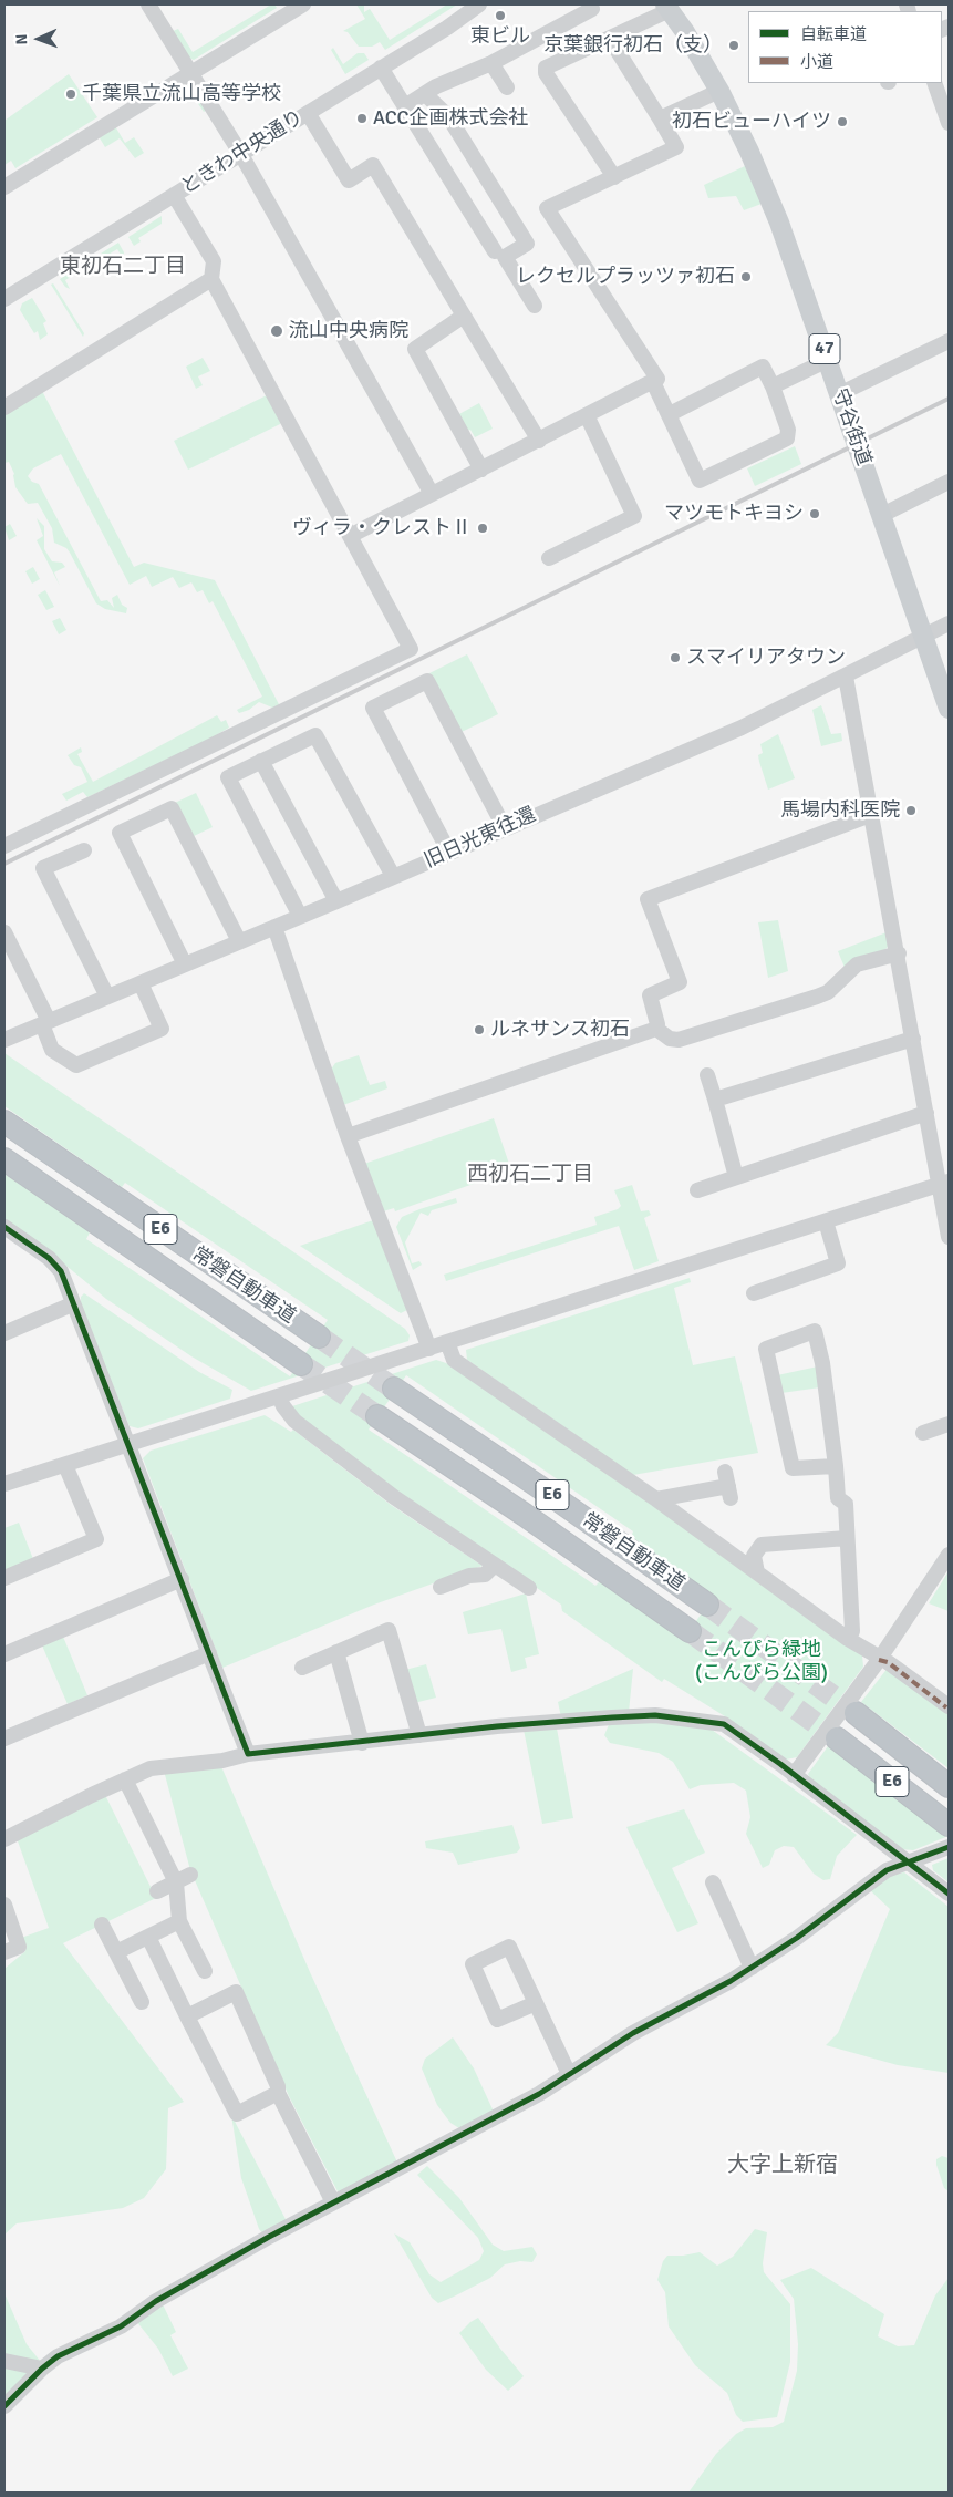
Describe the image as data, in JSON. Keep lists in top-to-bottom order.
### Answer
{
  "streets": {
    "highway": ["E6", "常磐自動車道"],
    "main road": ["47", "守谷街道"],
    "street": ["ときわ中央通り", "旧日光東往還"]
  },
  "crossings": [
    ["守谷街道", "旧日光東往還"]
  ],
  "districts": ["東初石二丁目", "西初石二丁目", "大字上新宿"],
  "parks": ["こんぴら緑地 (こんぴら公園)"],
  "places": [
    "東ビル",
    "京葉銀行初石（支）",
    "千葉県立流山高等学校",
    "ACC企画株式会社",
    "初石ビューハイツ",
    "レクセルプラッツァ初石",
    "流山中央病院",
    "マツモトキヨシ",
    "ヴィラ・クレストⅡ",
    "スマイリアタウン",
    "馬場内科医院",
    "ルネサンス初石"
  ],
  "legend": ["自転車道", "小道"],
  "north": "left"
}
